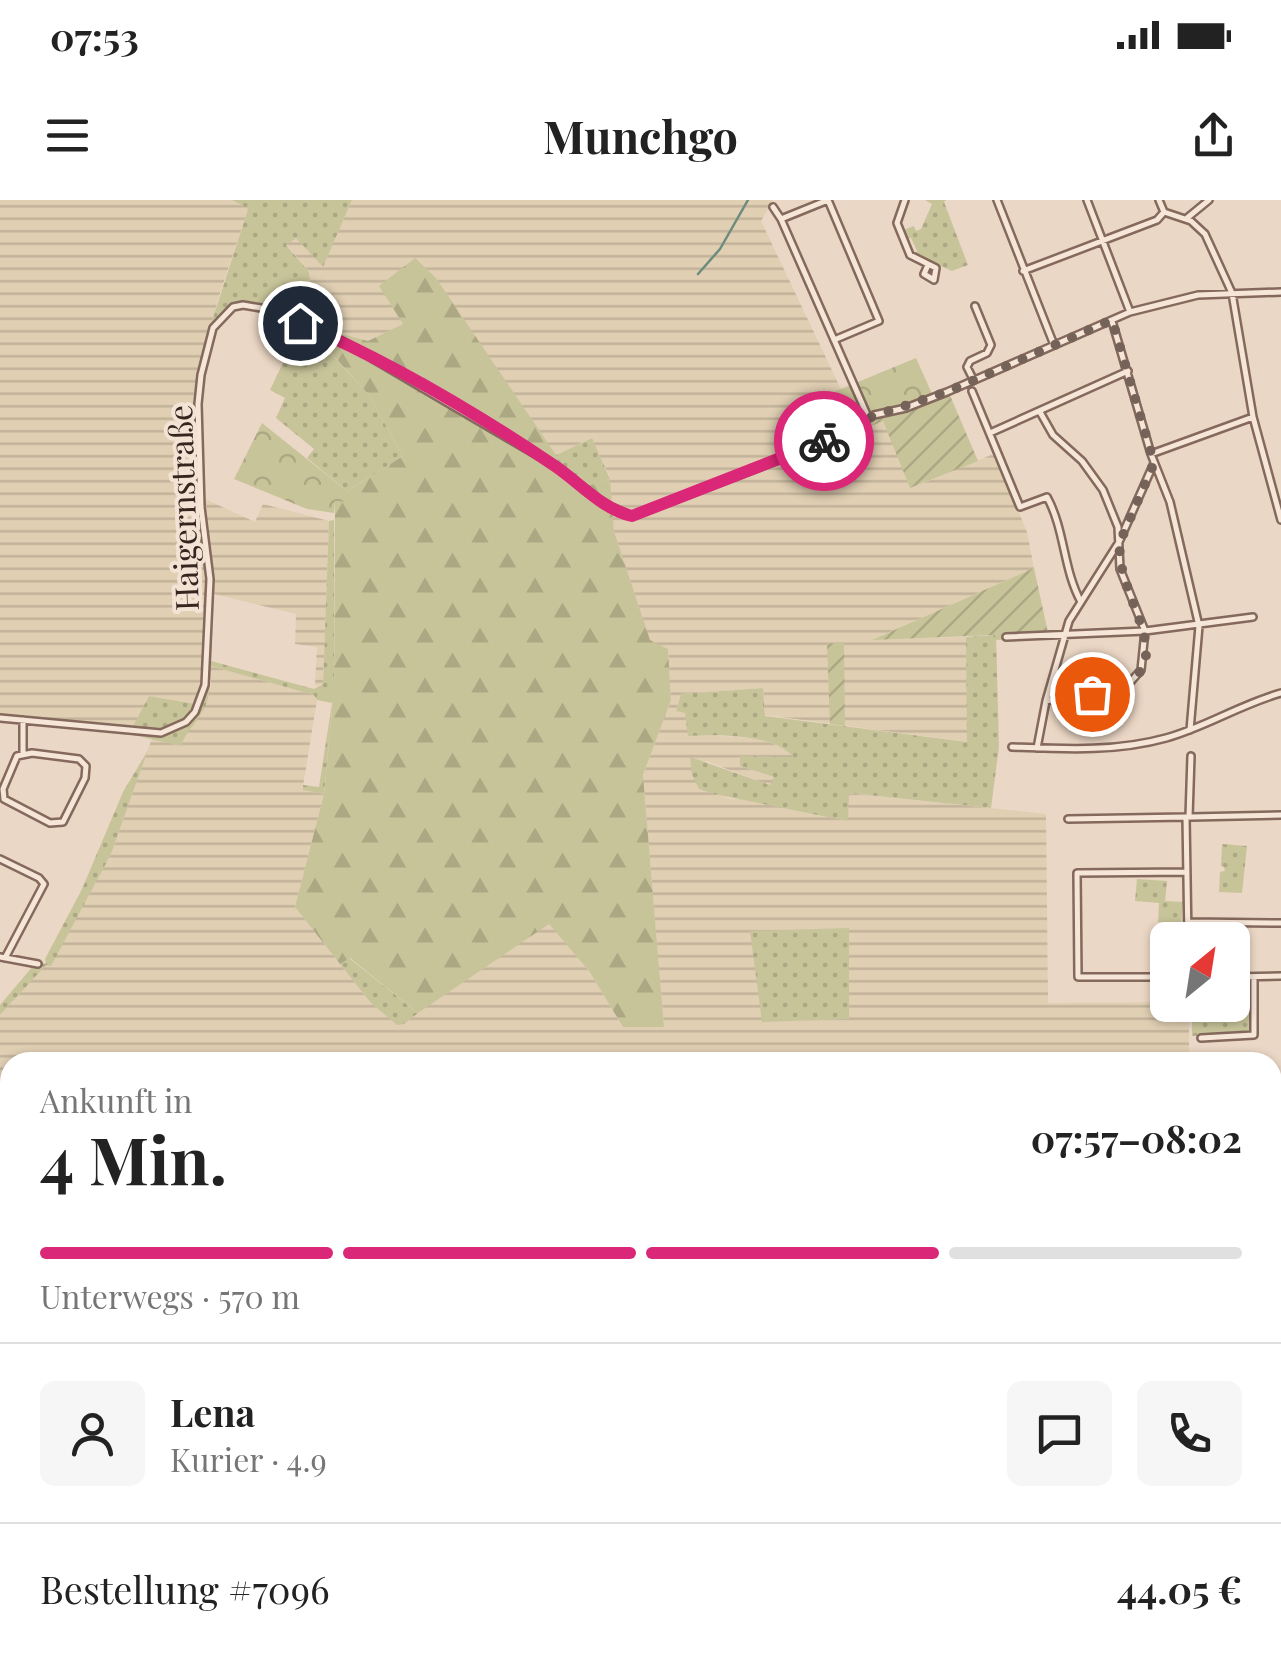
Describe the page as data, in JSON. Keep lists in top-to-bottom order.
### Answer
{
  "streets": {
    "street": ["Haigernstraße"]
  },
  "north": "top right",
  "page": {
    "status": "07:53",
    "header": "Munchgo",
    "heading": ["4 Min.", "Ankunft in", "07:57–08:02"],
    "panel": [
      "Lena",
      "Kurier · 4.9",
      "Bestellung #7096",
      "44.05 €"
    ],
    "bar": "Unterwegs · 570 m"
  }
}
